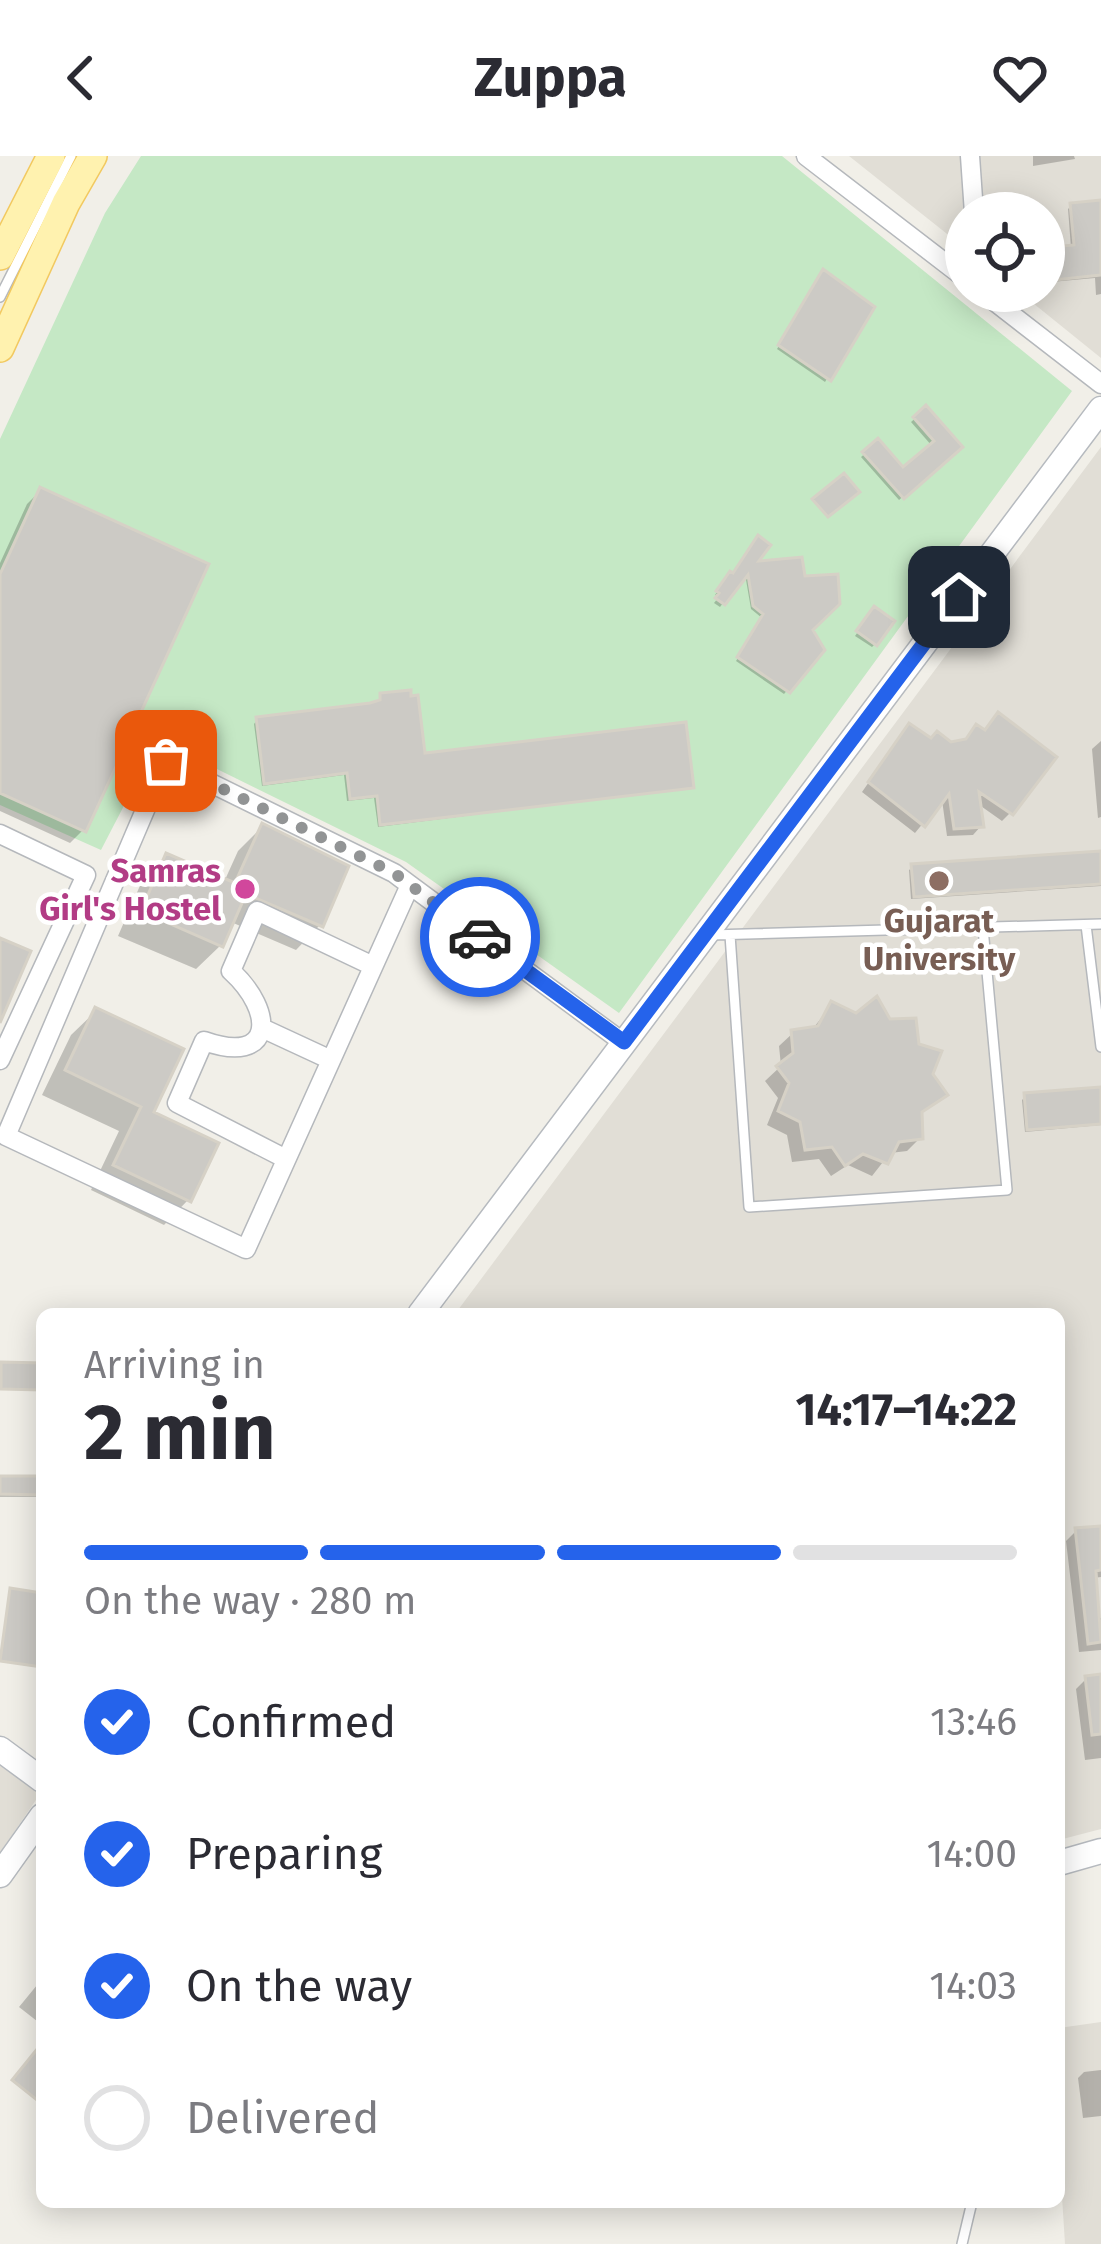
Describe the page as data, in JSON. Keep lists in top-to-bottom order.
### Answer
{
  "places": ["Gujarat University", "Samras Girl's Hostel"],
  "page": {
    "header": "Zuppa",
    "heading": ["2 min", "Arriving in", "14:17–14:22"],
    "bar": "On the way · 280 m",
    "list": [
      ["Confirmed", "13:46"],
      ["Preparing", "14:00"],
      ["On the way", "14:03"],
      "Delivered"
    ]
  }
}
